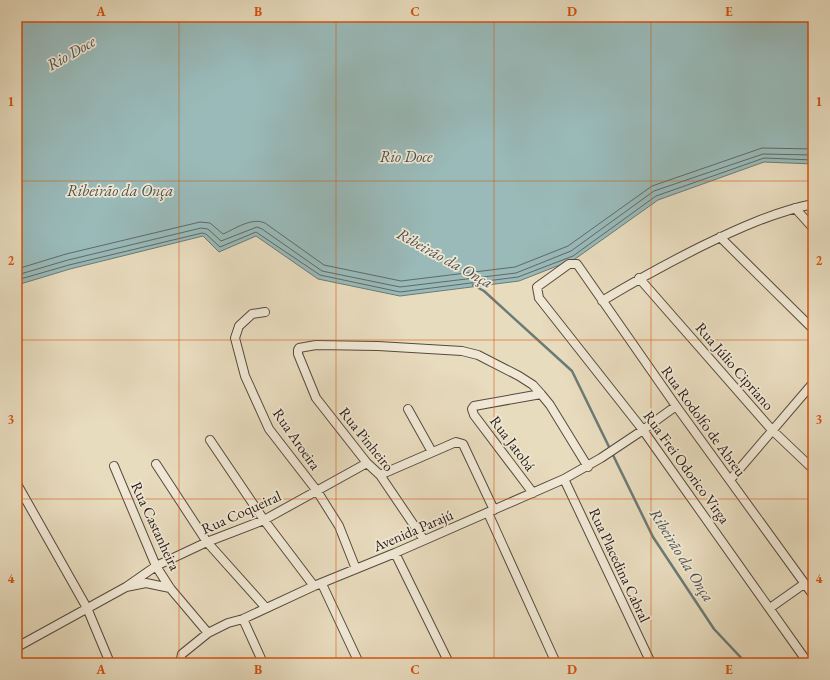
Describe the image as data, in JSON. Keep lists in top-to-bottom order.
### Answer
{
  "streets": {
    "street": [
      "Rua Júlio Cipriano",
      "Rua Rodolfo de Abreu",
      "Rua Aroeira",
      "Rua Pinheiro",
      "Rua Jatobá",
      "Rua Frei Odorico Virga",
      "Rua Coqueiral",
      "Rua Castanheira",
      "Avenida Parajú",
      "Rua Placedina Cabral"
    ]
  },
  "crossings": [
    ["Rua Rodolfo de Abreu", "Rua Frei Odorico Virga"],
    ["Rua Rodolfo de Abreu", "Avenida Parajú"],
    ["Rua Aroeira", "Rua Coqueiral"],
    ["Rua Aroeira", "Avenida Parajú"],
    ["Rua Pinheiro", "Rua Jatobá"],
    ["Rua Pinheiro", "Rua Coqueiral"],
    ["Rua Pinheiro", "Avenida Parajú"],
    ["Rua Jatobá", "Avenida Parajú"],
    ["Rua Frei Odorico Virga", "Avenida Parajú"],
    ["Rua Coqueiral", "Rua Castanheira"],
    ["Rua Castanheira", "Avenida Parajú"],
    ["Avenida Parajú", "Rua Placedina Cabral"]
  ],
  "water": ["Rio Doce", "Ribeirão da Onça"],
  "grid": {
    "columns": [
      "A",
      "B",
      "C",
      "D",
      "E"
    ],
    "rows": [
      "1",
      "2",
      "3",
      "4"
    ]
  }
}
